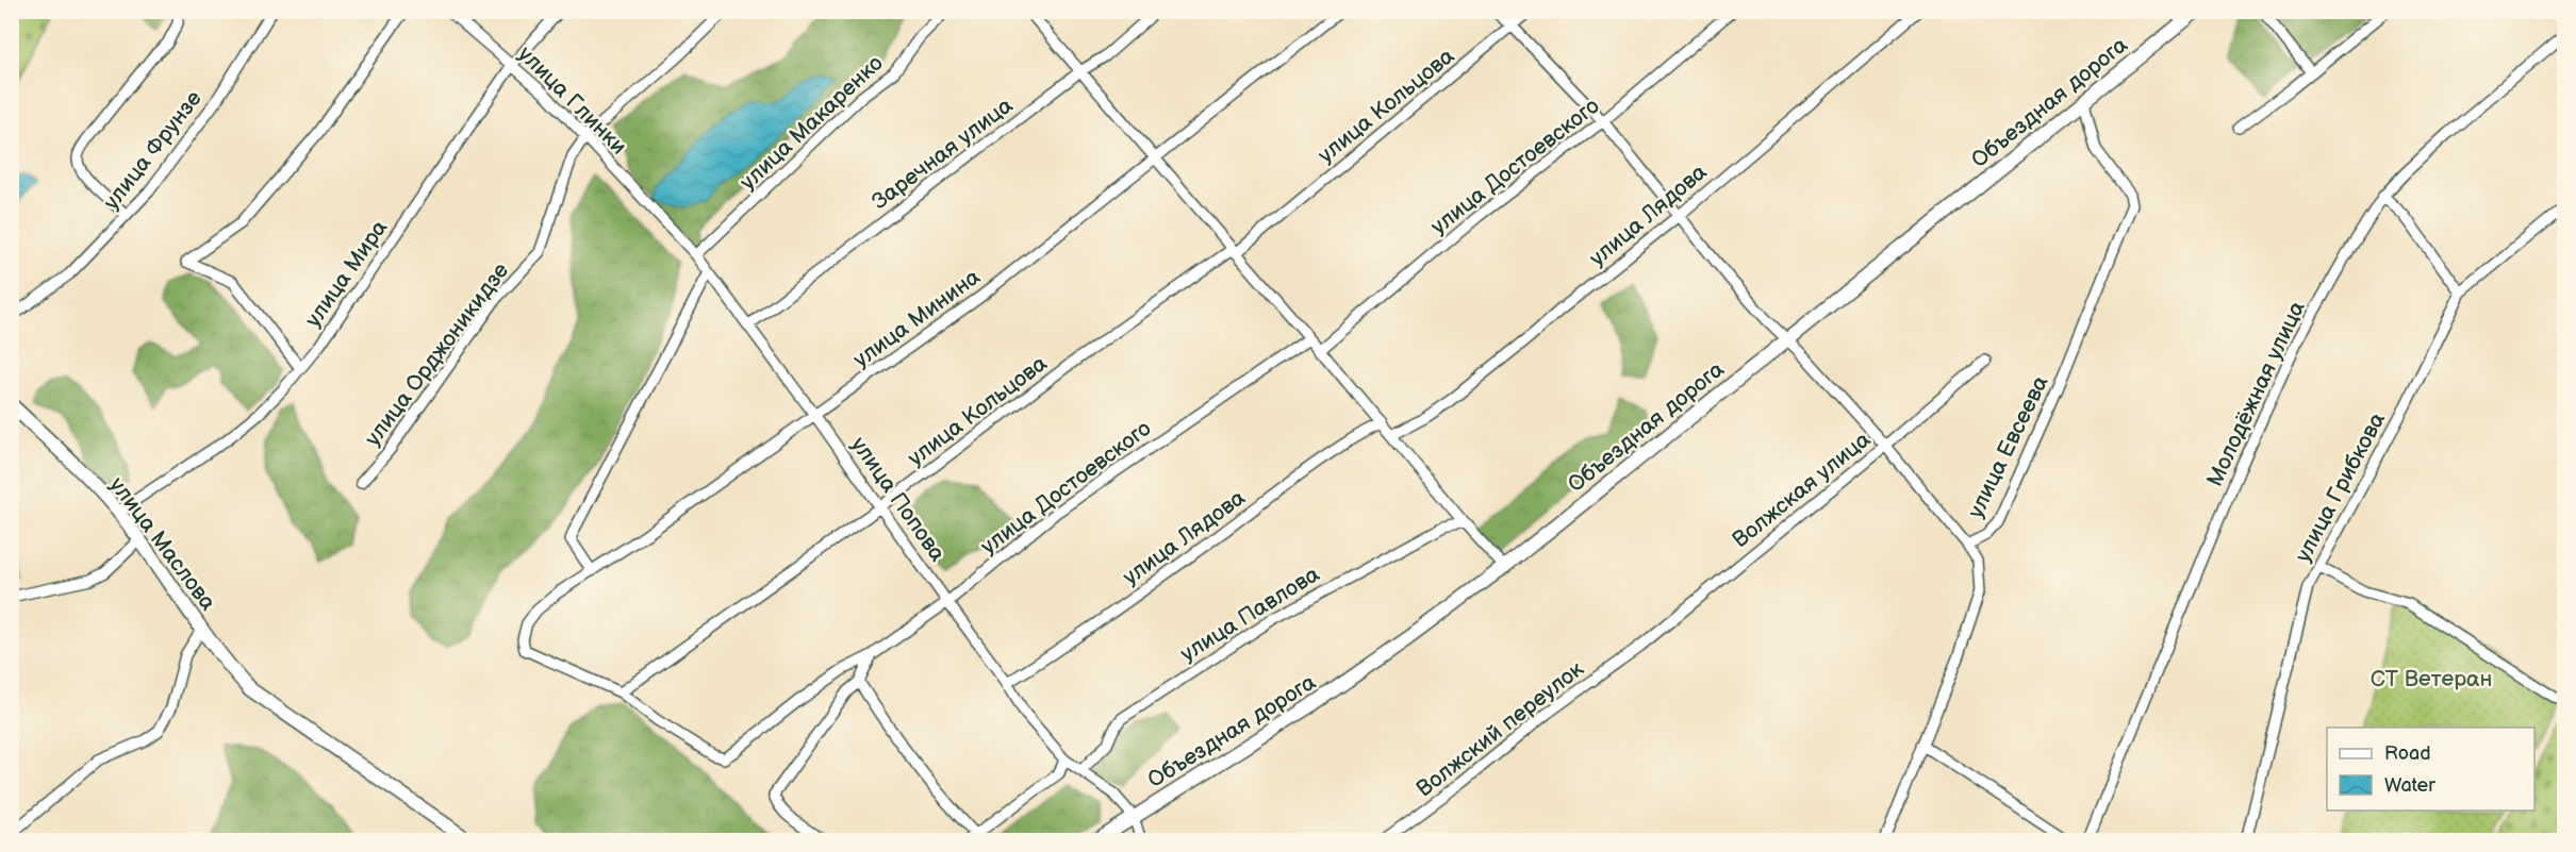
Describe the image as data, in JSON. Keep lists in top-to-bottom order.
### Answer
{
  "streets": {
    "main road": ["Объездная дорога", "улица Маслова"],
    "street": [
      "улица Глинки",
      "улица Кольцова",
      "улица Макаренко",
      "улица Фрунзе",
      "Заречная улица",
      "улица Достоевского",
      "улица Лядова",
      "улица Мира",
      "улица Минина",
      "улица Орджоникидзе",
      "Молодёжная улица",
      "улица Евсеева",
      "улица Грибкова",
      "Волжская улица",
      "улица Попова",
      "улица Павлова",
      "Волжский переулок"
    ]
  },
  "crossings": [
    ["улица Глинки", "улица Мира"],
    ["улица Глинки", "улица Орджоникидзе"],
    ["улица Глинки", "улица Попова"],
    ["Объездная дорога", "улица Евсеева"],
    ["Объездная дорога", "улица Попова"],
    ["улица Кольцова", "улица Достоевского"],
    ["улица Кольцова", "улица Минина"],
    ["улица Кольцова", "улица Попова"],
    ["улица Макаренко", "улица Попова"],
    ["Заречная улица", "улица Попова"],
    ["улица Достоевского", "улица Минина"],
    ["улица Достоевского", "улица Попова"],
    ["улица Лядова", "улица Попова"],
    ["улица Мира", "улица Маслова"],
    ["улица Минина", "улица Попова"],
    ["Волжская улица", "Волжский переулок"],
    ["улица Попова", "улица Павлова"]
  ],
  "parks": ["СТ Ветеран"],
  "legend": ["Road", "Water"]
}
